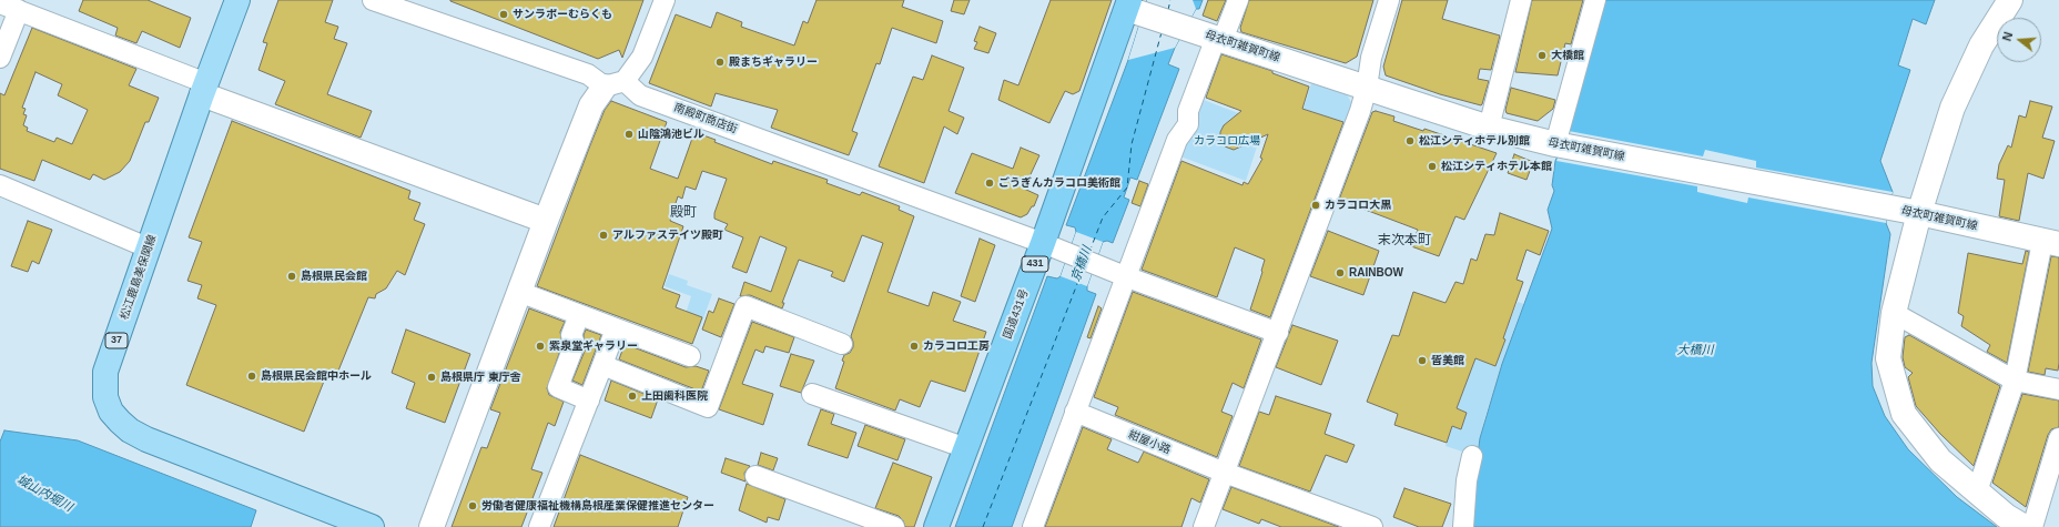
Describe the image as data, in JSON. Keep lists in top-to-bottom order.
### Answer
{
  "streets": {
    "highway": ["431", "国道431号"],
    "main road": ["松江鹿島美保関線", "37"],
    "street": ["母衣町雑賀町線", "南殿町商店街", "紺屋小路"]
  },
  "crossings": [
    ["母衣町雑賀町線", "国道431号"],
    ["南殿町商店街", "国道431号"]
  ],
  "districts": ["殿町", "末次本町"],
  "water": ["京橋川", "大橋川", "城山内堀川"],
  "parks": ["カラコロ広場"],
  "places": [
    "サンラポーむらくも",
    "大橋館",
    "殿まちギャラリー",
    "山陰鴻池ビル",
    "松江シティホテル別館",
    "松江シティホテル本館",
    "ごうぎんカラコロ美術館",
    "カラコロ大黒",
    "アルファステイツ殿町",
    "RAINBOW",
    "島根県民会館",
    "紫泉堂ギャラリー",
    "カラコロ工房",
    "皆美館",
    "島根県民会館中ホール",
    "島根県庁 東庁舎",
    "上田歯科医院",
    "労働者健康福祉機構島根産業保健推進センター"
  ],
  "north": "left"
}
